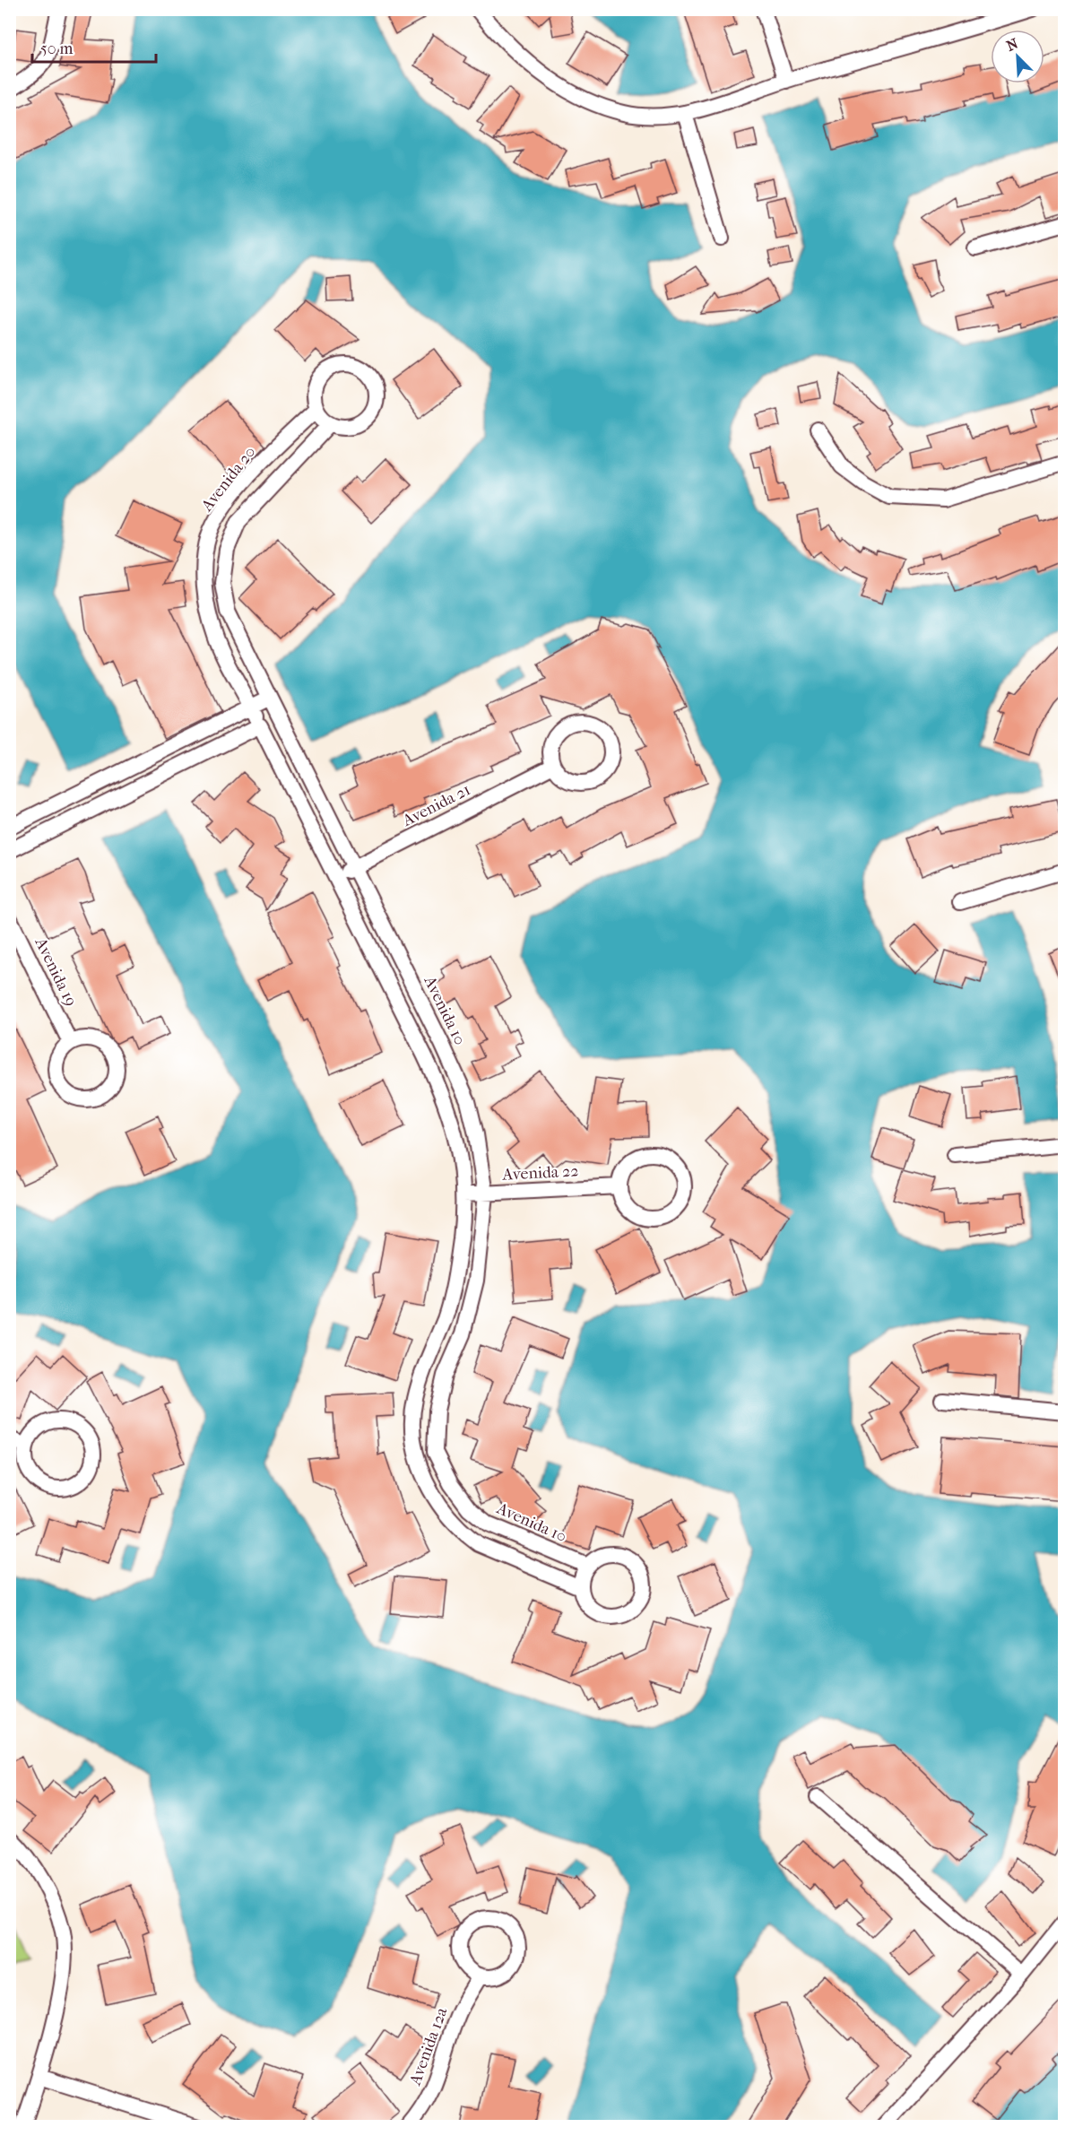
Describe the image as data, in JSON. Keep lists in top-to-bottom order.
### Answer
{
  "streets": {
    "street": [
      "Avenida 20",
      "Avenida 21",
      "Avenida 19",
      "Avenida 10",
      "Avenida 22",
      "Avenida 12a"
    ]
  },
  "crossings": [
    ["Avenida 21", "Avenida 10"],
    ["Avenida 10", "Avenida 22"]
  ],
  "scale_bar": "50 m",
  "north": "top left"
}
